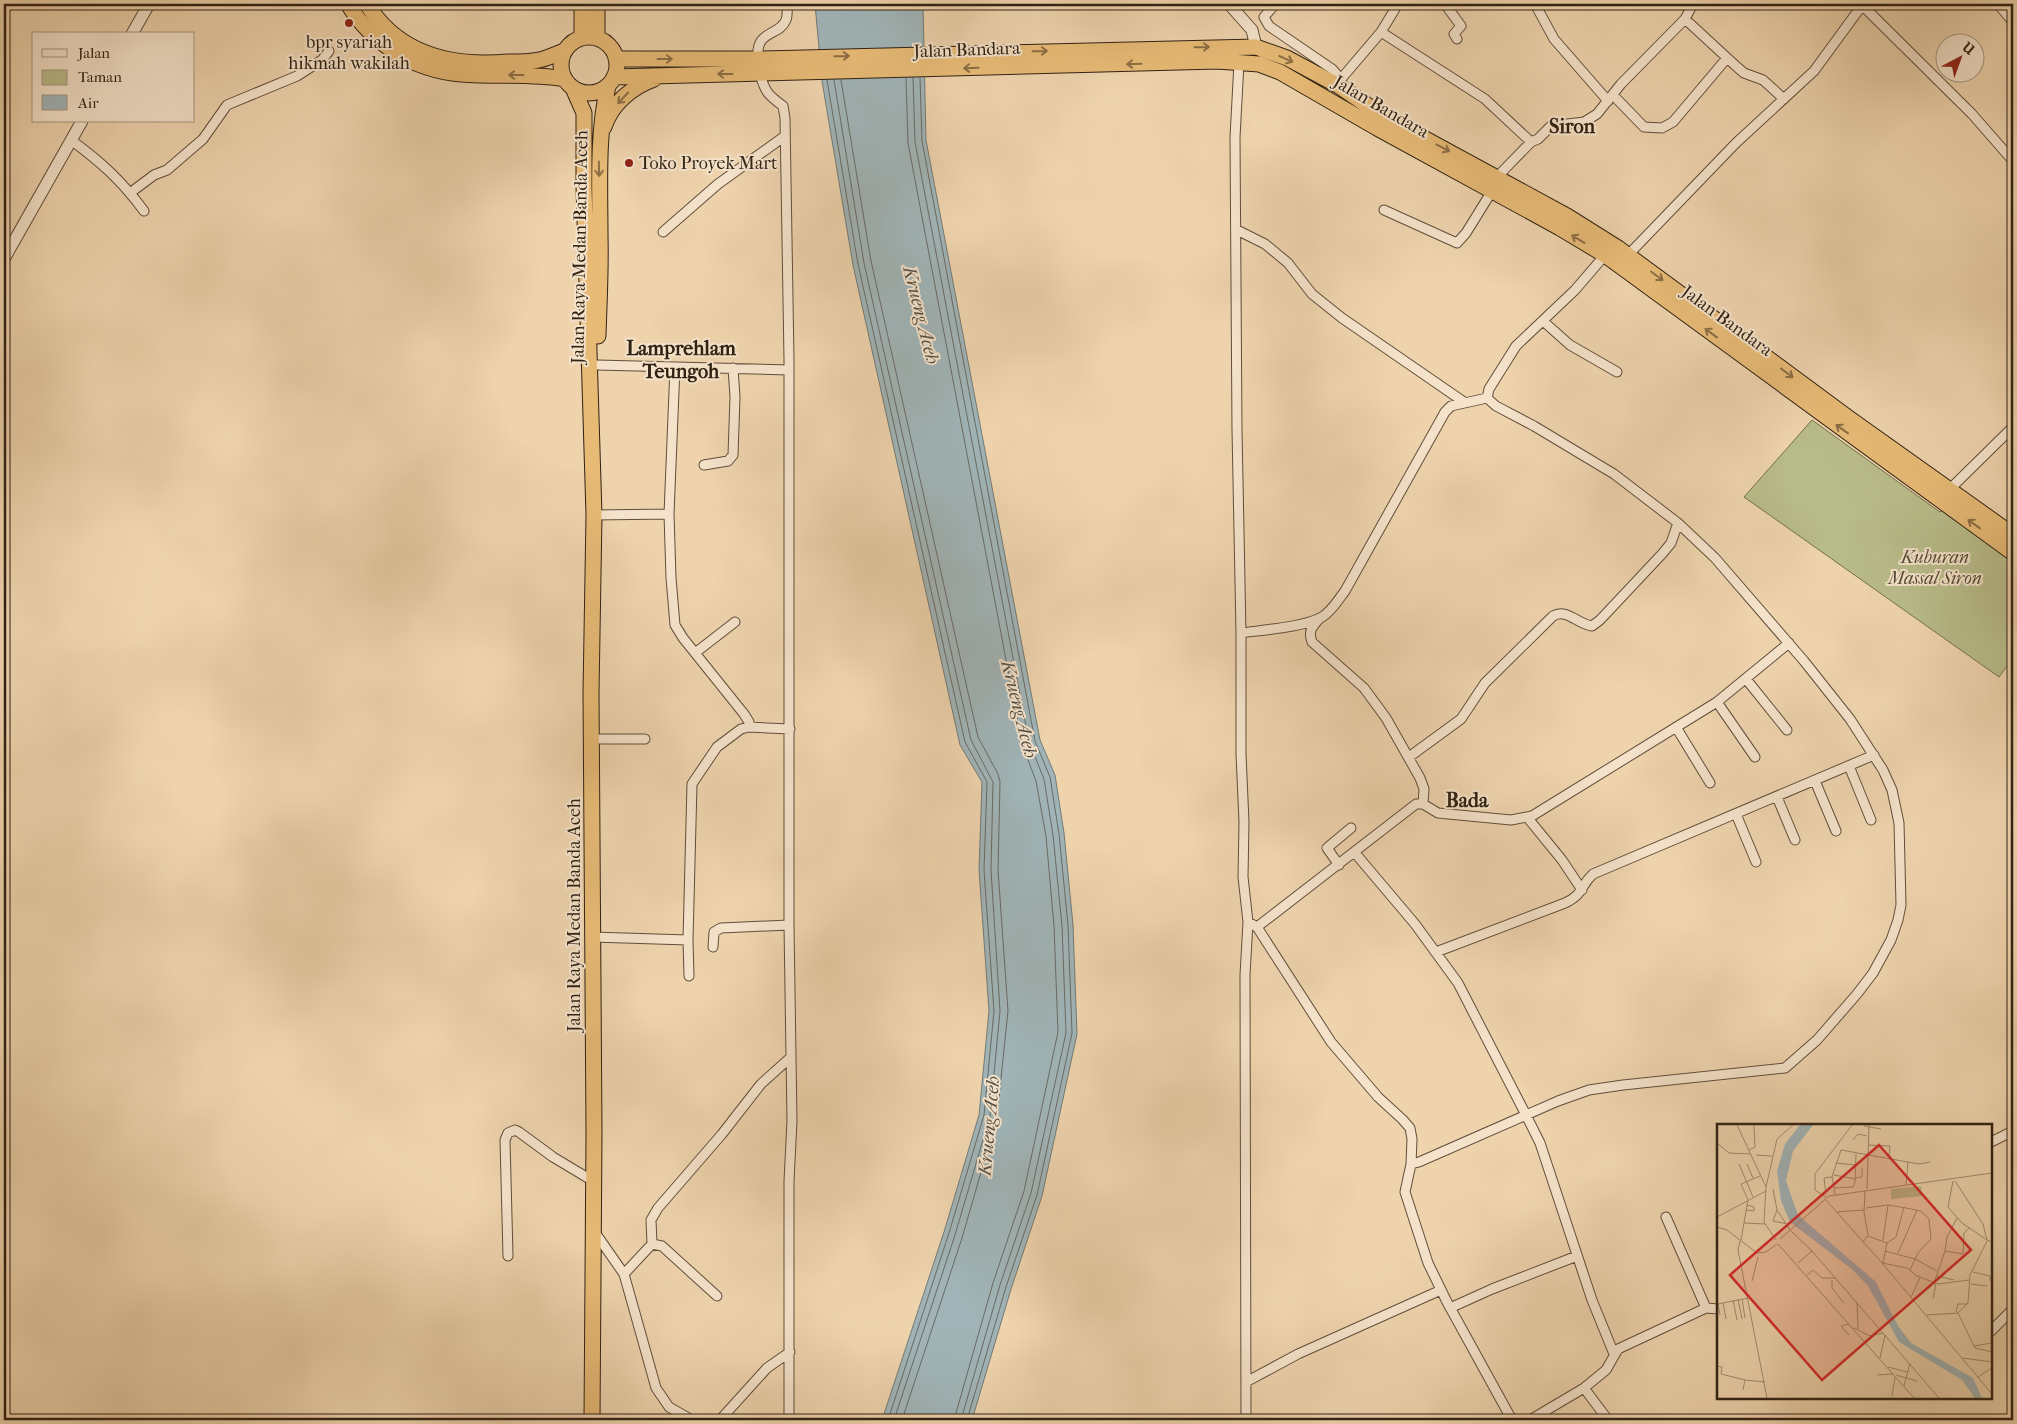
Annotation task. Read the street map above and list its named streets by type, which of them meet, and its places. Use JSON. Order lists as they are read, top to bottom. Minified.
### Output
{"streets":{"highway":["Jalan Bandara","Jalan Raya Medan Banda Aceh"]},"crossings":[["Jalan Bandara","Jalan Raya Medan Banda Aceh"]],"districts":["Siron","Lamprehlam Teungoh","Bada"],"water":["Krueng Aceh"],"parks":["Kuburan Massal Siron"],"places":["bpr syariah hikmah wakilah","Toko Proyek Mart"],"legend":["Jalan","Taman","Air"],"north":"top right"}
